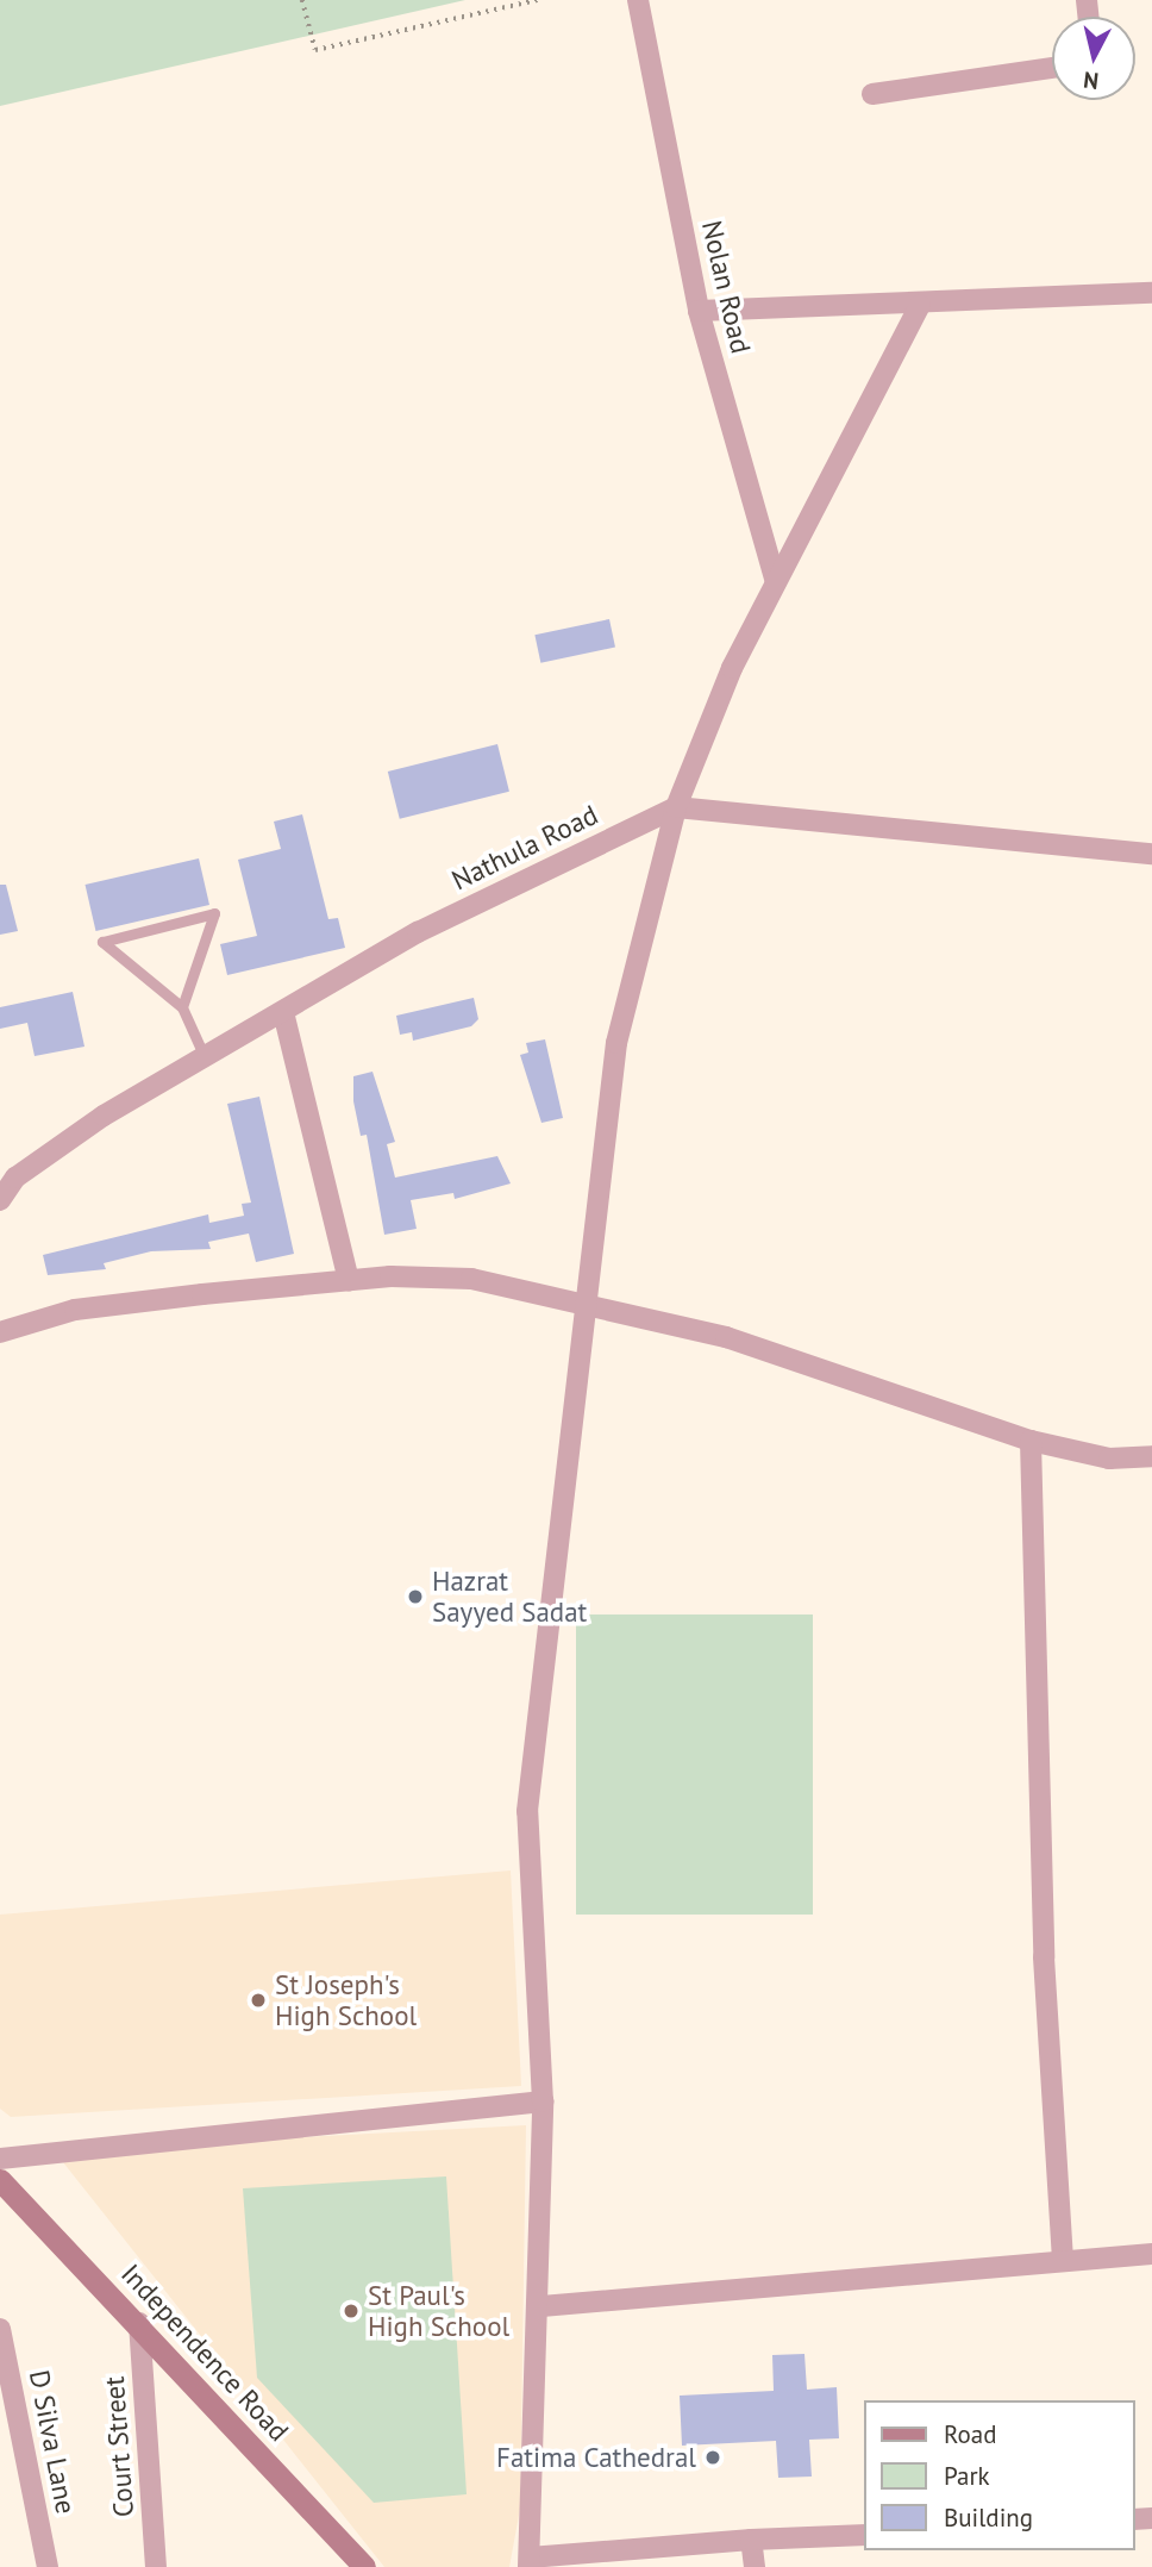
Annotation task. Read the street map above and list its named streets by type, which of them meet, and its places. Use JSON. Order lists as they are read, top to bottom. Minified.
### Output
{"streets":{"main road":["Independence Road"],"street":["Nolan Road","Nathula Road","D Silva Lane","Court Street"]},"crossings":[["Independence Road","Court Street"]],"places":["Hazrat Sayyed Sadat","St Joseph's High School","St Paul's High School","Fatima Cathedral"],"legend":["Road","Park","Building"],"north":"bottom"}
